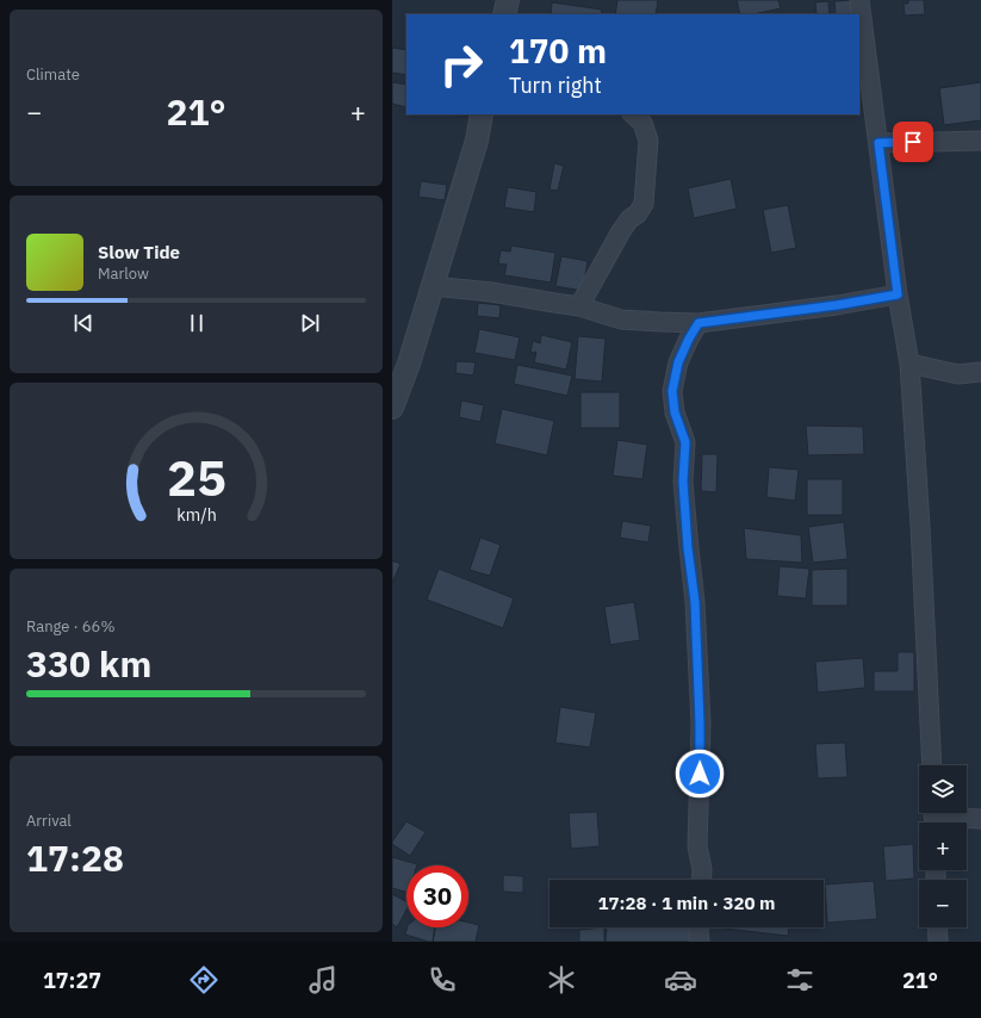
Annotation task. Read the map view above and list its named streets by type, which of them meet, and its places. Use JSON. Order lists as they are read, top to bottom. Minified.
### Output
{"page":{"tile":["Climate",["Range · 66%","330 km"],["Arrival","17:28"]],"turn":["170 m","Turn right"],"heat":["−","21°","+"],"song":["Slow Tide","Marlow"],"map_buttons":["+","−"],"limit":"30","trip":"17:28 · 1 min · 320 m","tabs":["17:27","21°"],"gauge":["25","km/h"]}}
